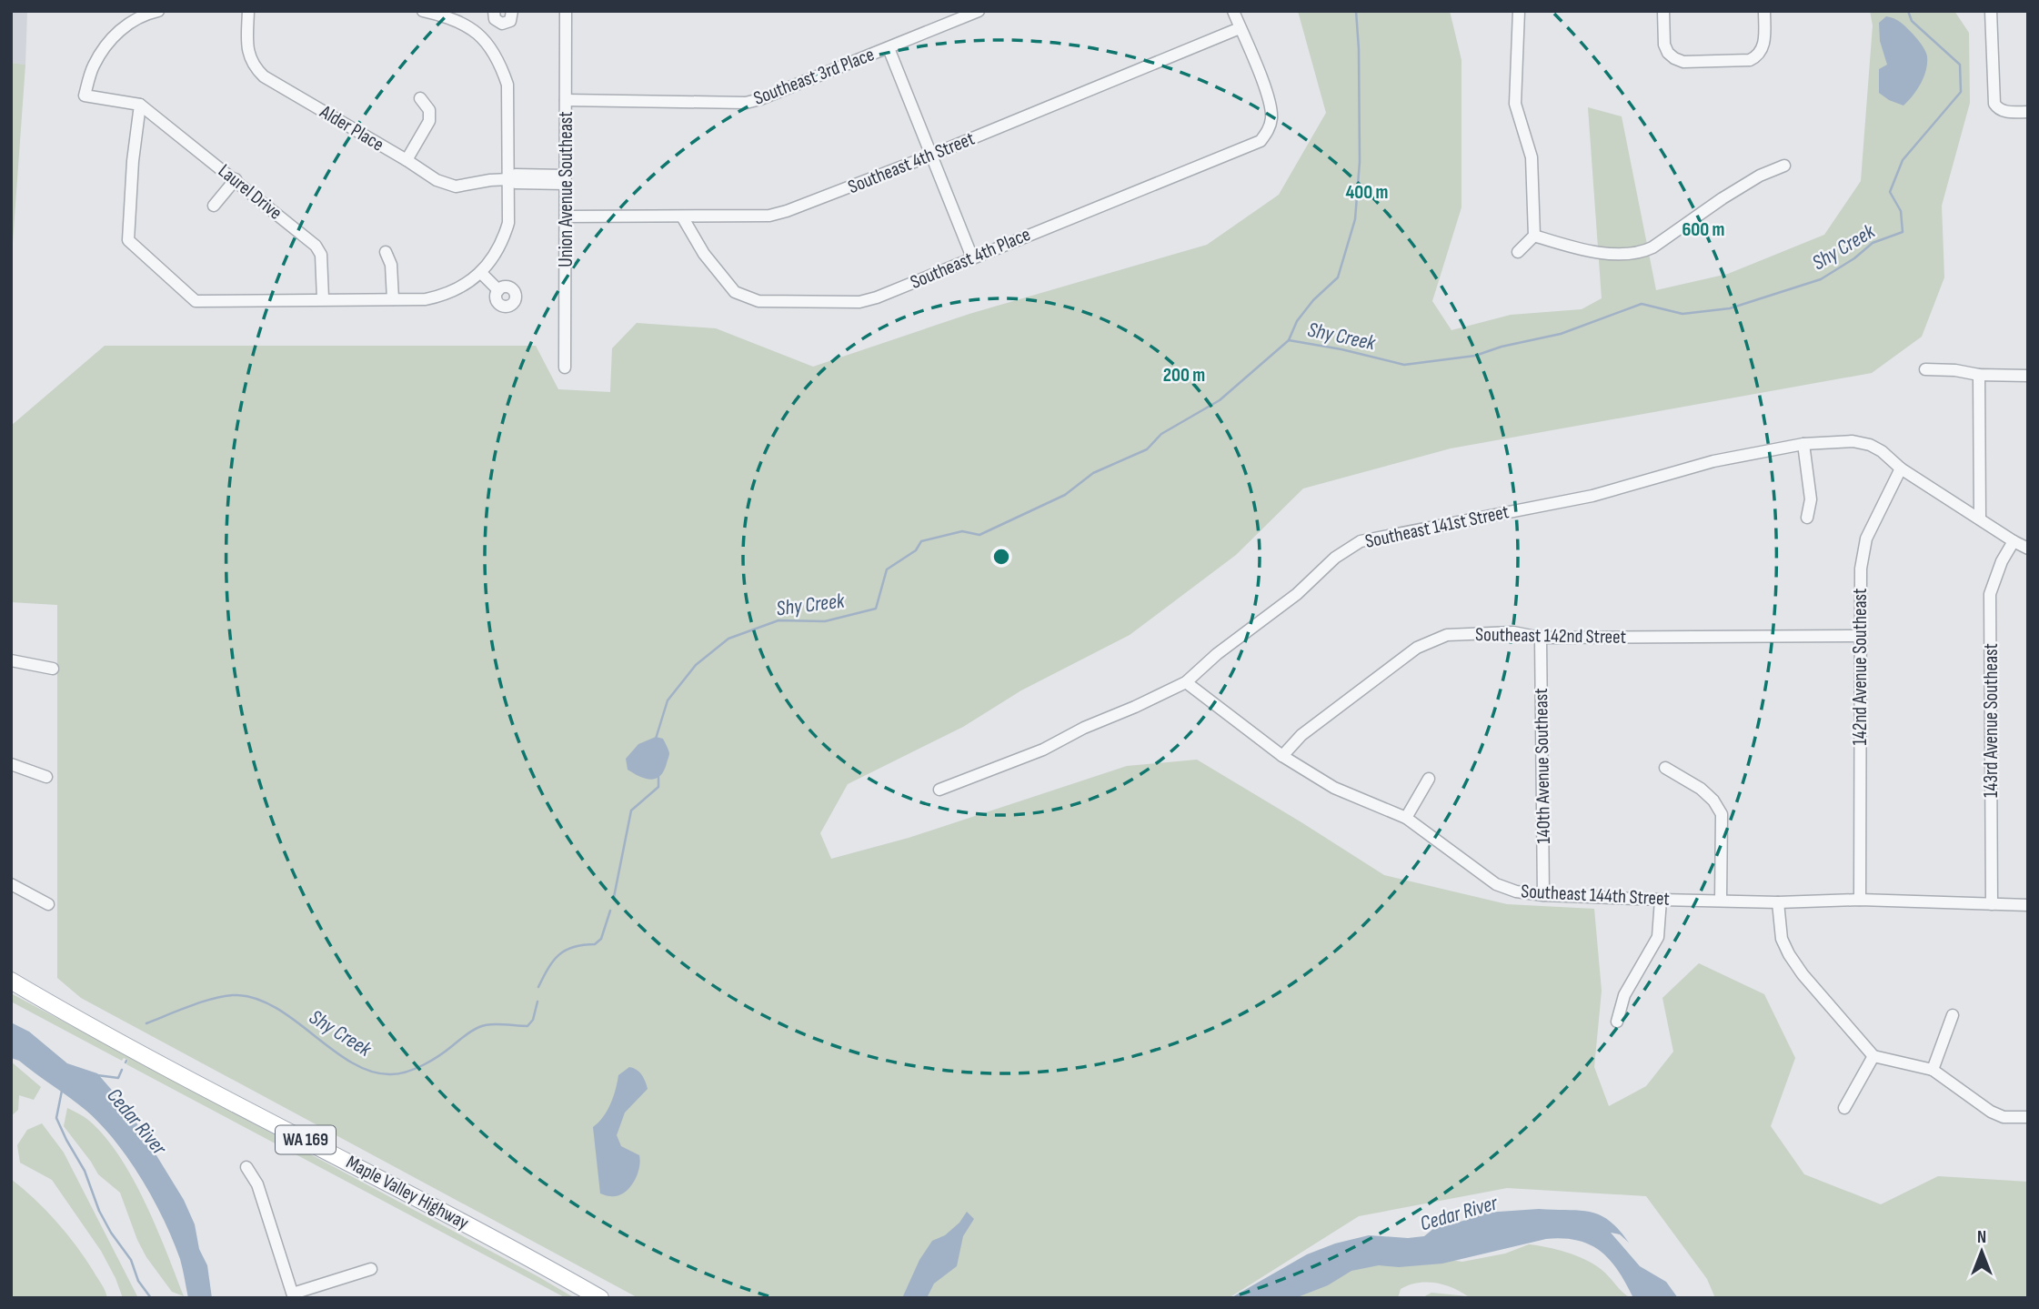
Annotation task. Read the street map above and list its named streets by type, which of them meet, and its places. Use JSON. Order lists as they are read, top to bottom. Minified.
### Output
{"streets":{"main road":["WA 169","Maple Valley Highway"],"street":["Southeast 3rd Place","Alder Place","Southeast 4th Street","Union Avenue Southeast","Laurel Drive","Southeast 4th Place","Southeast 141st Street","Southeast 142nd Street","142nd Avenue Southeast","143rd Avenue Southeast","140th Avenue Southeast","Southeast 144th Street"]},"crossings":[["Southeast 3rd Place","Union Avenue Southeast"],["Alder Place","Union Avenue Southeast"],["Southeast 4th Street","Union Avenue Southeast"],["Southeast 4th Street","Southeast 4th Place"],["Southeast 141st Street","142nd Avenue Southeast"],["Southeast 141st Street","Southeast 144th Street"],["Southeast 142nd Street","142nd Avenue Southeast"],["Southeast 142nd Street","140th Avenue Southeast"],["Southeast 142nd Street","Southeast 144th Street"],["142nd Avenue Southeast","Southeast 144th Street"],["143rd Avenue Southeast","Southeast 144th Street"],["140th Avenue Southeast","Southeast 144th Street"]],"water":["Shy Creek","Cedar River"],"north":"top","rings":["400 m","600 m","200 m"]}
